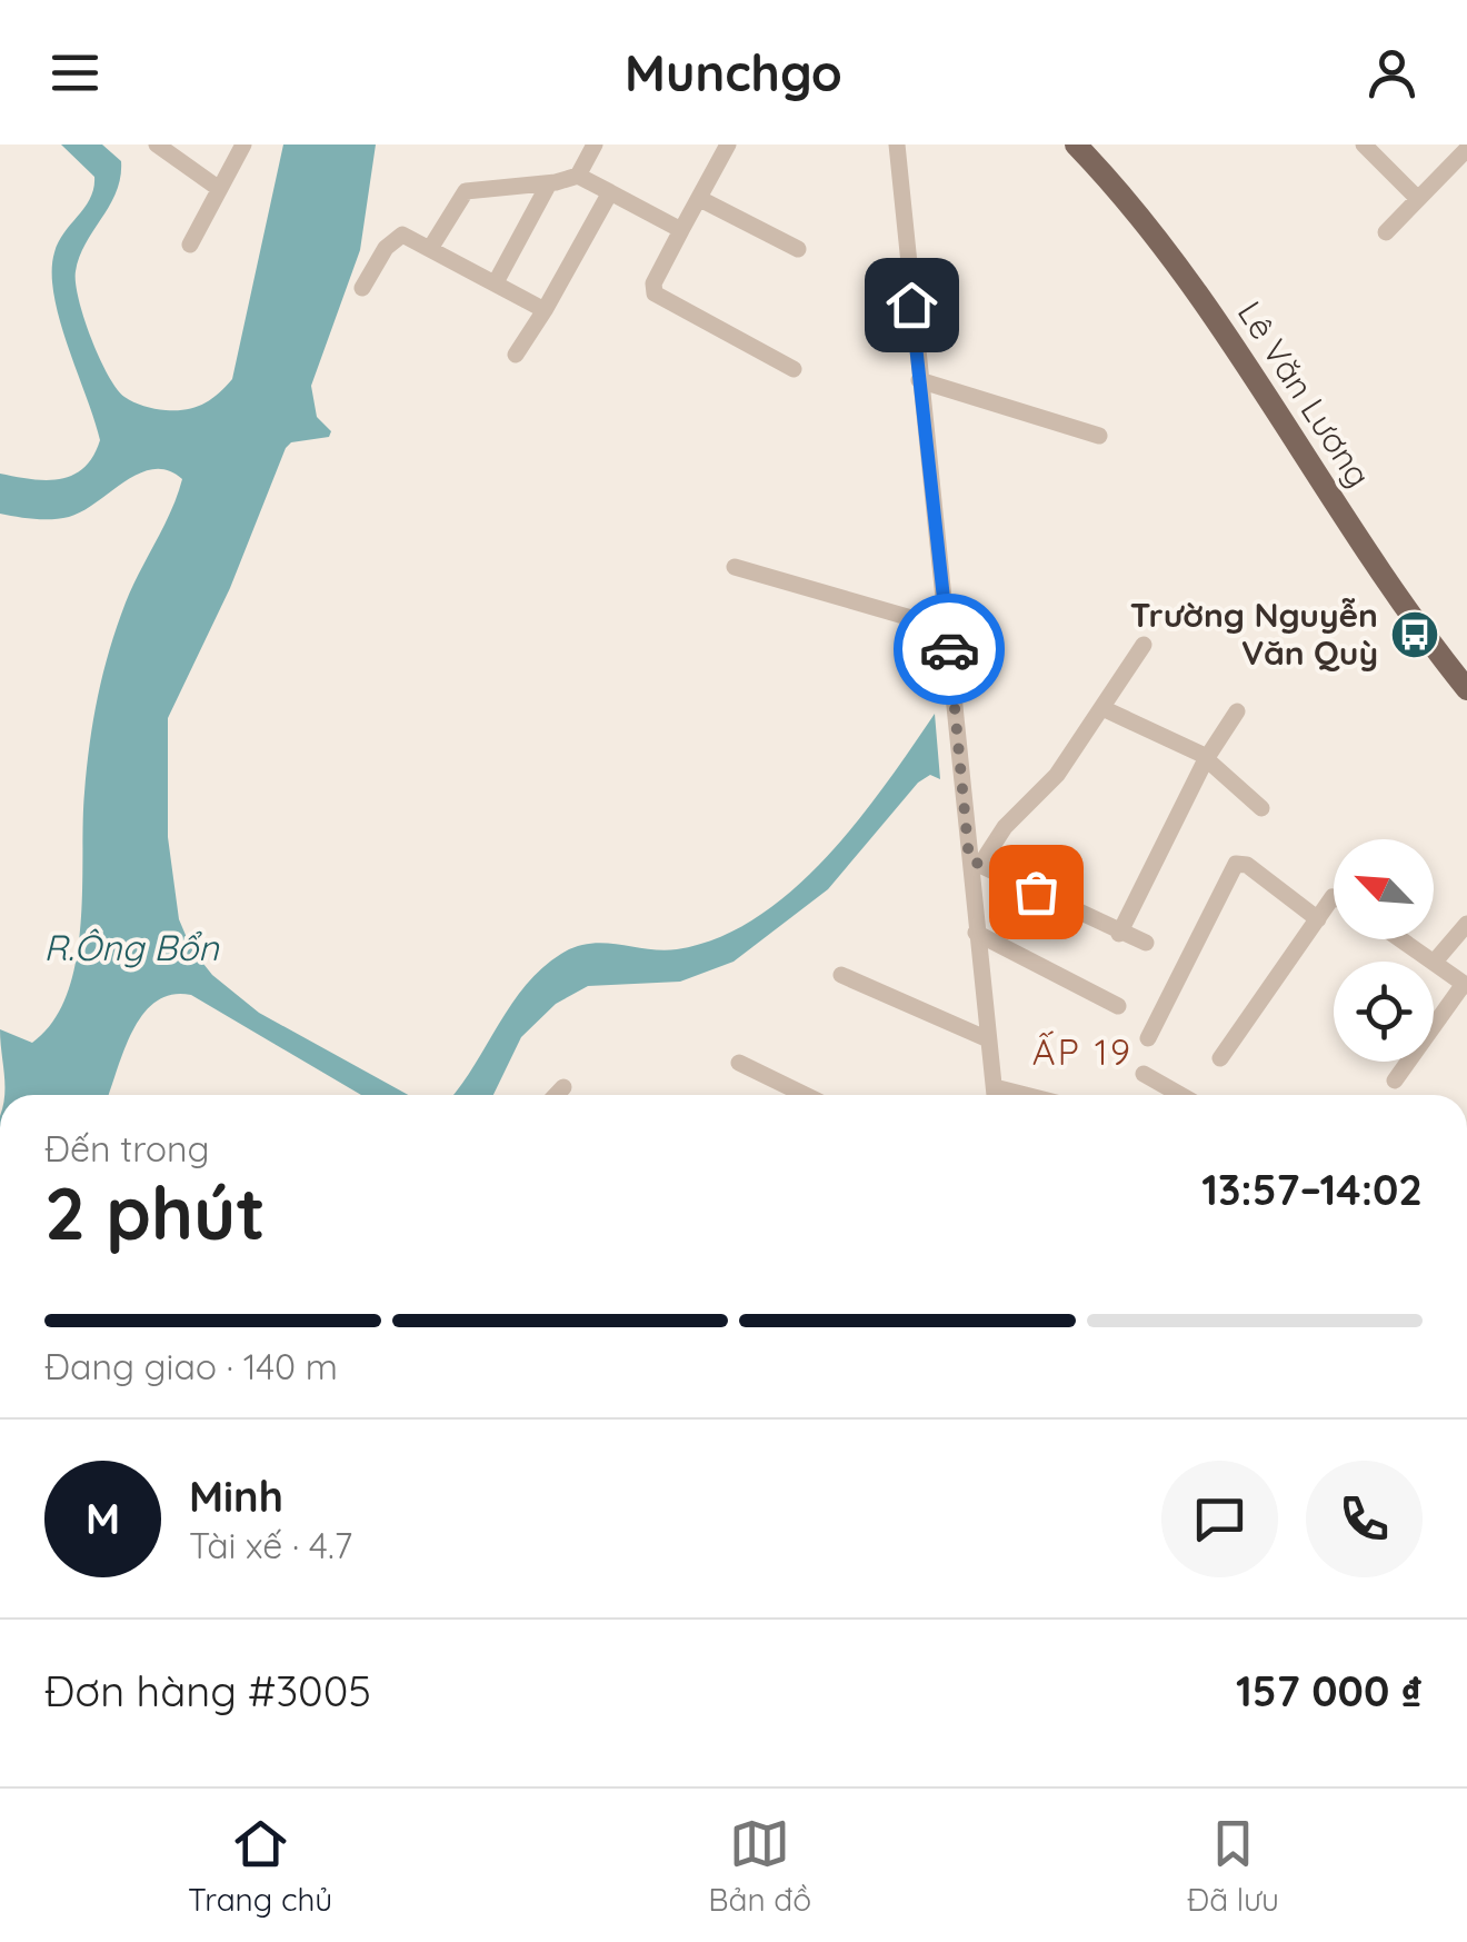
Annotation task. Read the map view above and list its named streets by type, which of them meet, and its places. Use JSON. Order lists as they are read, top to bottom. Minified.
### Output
{"streets":{"main road":["Lê Văn Lương"]},"districts":["ẤP 19"],"water":["R.Ông Bổn"],"places":{"bus stop":["Trường Nguyễn Văn Quỳ"]},"north":"top left","page":{"header":"Munchgo","heading":["2 phút","Đến trong","13:57–14:02"],"panel":["Minh","Tài xế · 4.7","Đơn hàng #3005","157 000 ₫"],"bar":"Đang giao · 140 m","round":"M","tabs":["Trang chủ","Bản đồ","Đã lưu"]}}
